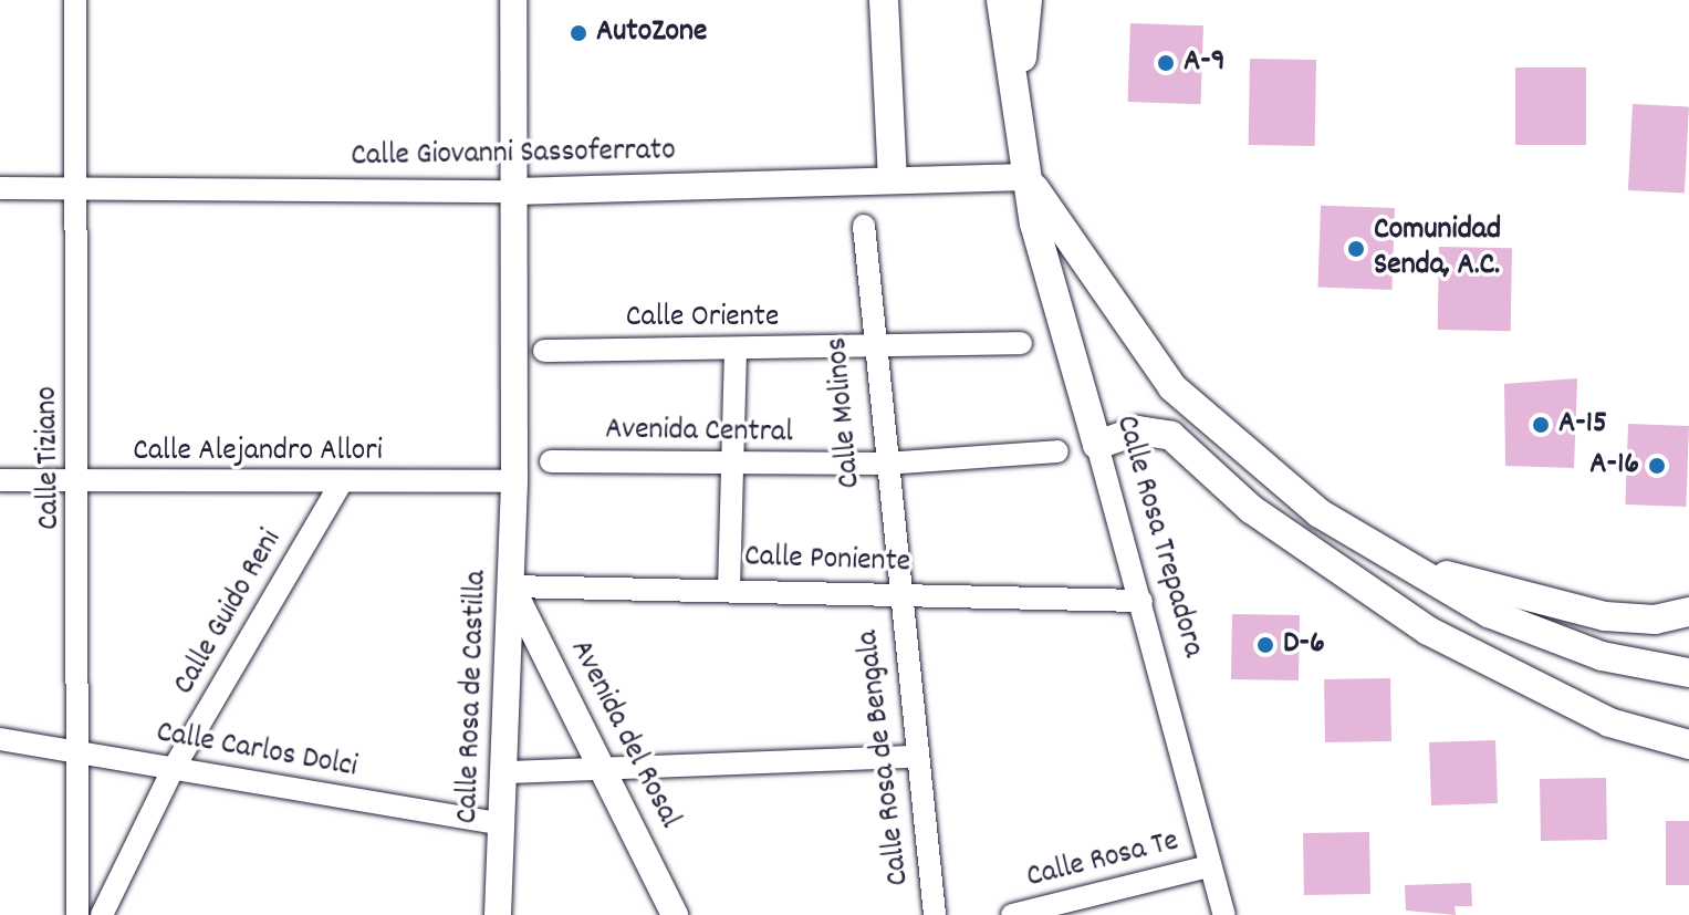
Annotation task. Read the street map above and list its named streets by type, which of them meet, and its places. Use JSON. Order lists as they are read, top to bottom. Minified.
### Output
{"streets":{"main road":["Calle Rosa Trepadora"],"street":["Calle Giovanni Sassoferrato","Calle Oriente","Calle Molinos","Avenida Central","Calle Alejandro Allori","Calle Tiziano","Calle Poniente","Calle Guido Reni","Calle Rosa de Castilla","Avenida del Rosal","Calle Carlos Dolci","Calle Rosa de Bengala","Calle Rosa Te"]},"crossings":[["Calle Giovanni Sassoferrato","Calle Tiziano"],["Calle Giovanni Sassoferrato","Calle Rosa Trepadora"],["Calle Giovanni Sassoferrato","Calle Rosa de Castilla"],["Calle Oriente","Calle Molinos"],["Calle Molinos","Avenida Central"],["Calle Molinos","Calle Poniente"],["Calle Molinos","Calle Rosa de Bengala"],["Calle Alejandro Allori","Calle Tiziano"],["Calle Alejandro Allori","Calle Guido Reni"],["Calle Alejandro Allori","Calle Rosa de Castilla"],["Calle Tiziano","Calle Carlos Dolci"],["Calle Rosa Trepadora","Calle Poniente"],["Calle Rosa Trepadora","Calle Rosa Te"],["Calle Poniente","Calle Rosa de Castilla"],["Calle Poniente","Avenida del Rosal"],["Calle Poniente","Calle Rosa de Bengala"],["Calle Guido Reni","Calle Carlos Dolci"],["Calle Rosa de Castilla","Avenida del Rosal"],["Calle Rosa de Castilla","Calle Carlos Dolci"]],"places":["AutoZone","A-9","Comunidad Senda, A.C.","A-15","A-16","D-6"]}
